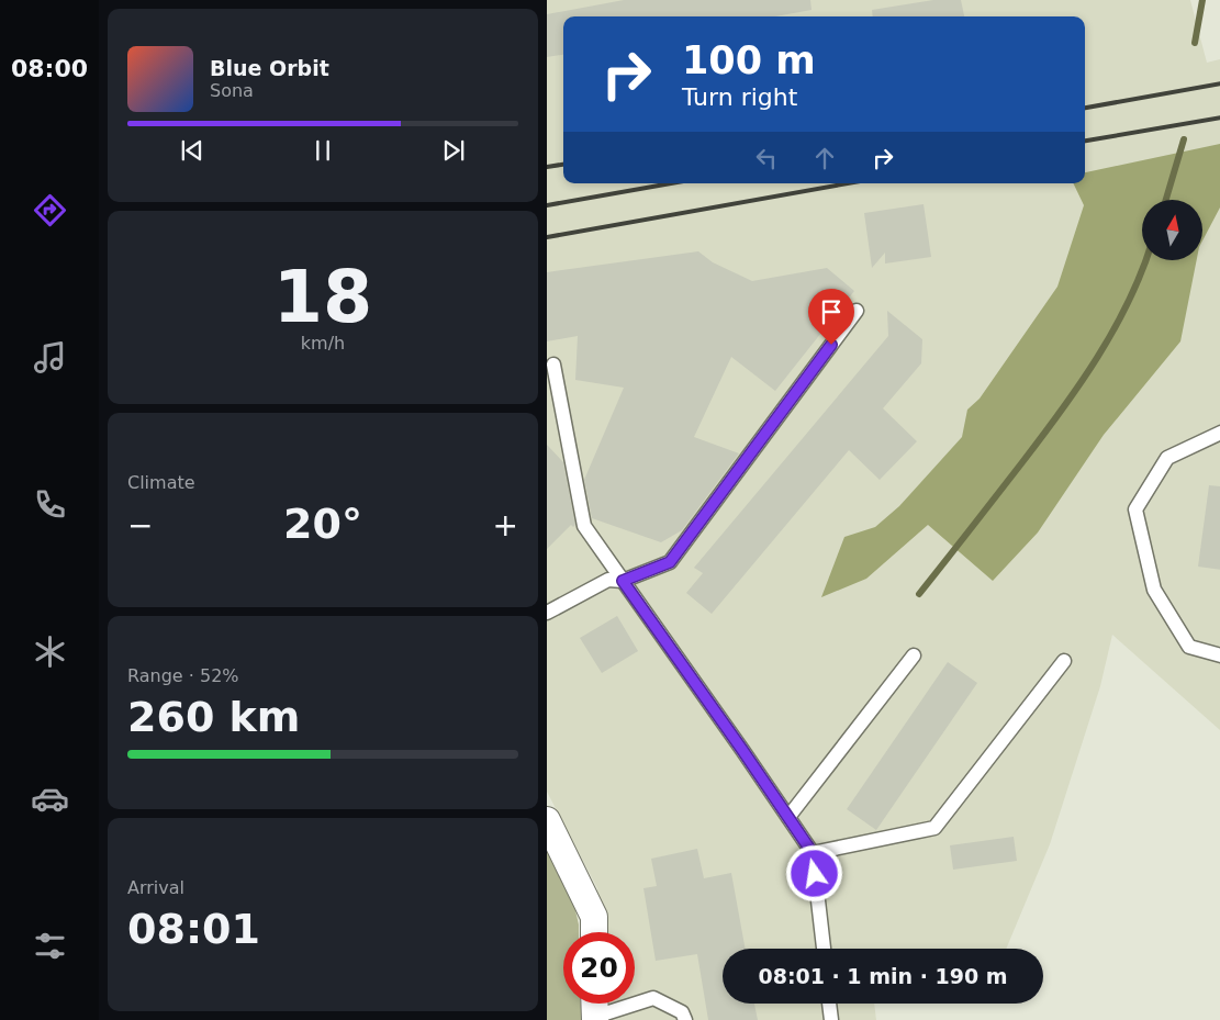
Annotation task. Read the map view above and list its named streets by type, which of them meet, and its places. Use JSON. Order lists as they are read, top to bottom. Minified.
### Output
{"north":"top","page":{"tabs":"08:00","turn":["100 m","Turn right"],"song":["Blue Orbit","Sona"],"tile":[["18","km/h"],"Climate",["Range · 52%","260 km"],["Arrival","08:01"]],"heat":["−","20°","+"],"limit":"20","trip":"08:01 · 1 min · 190 m"}}
